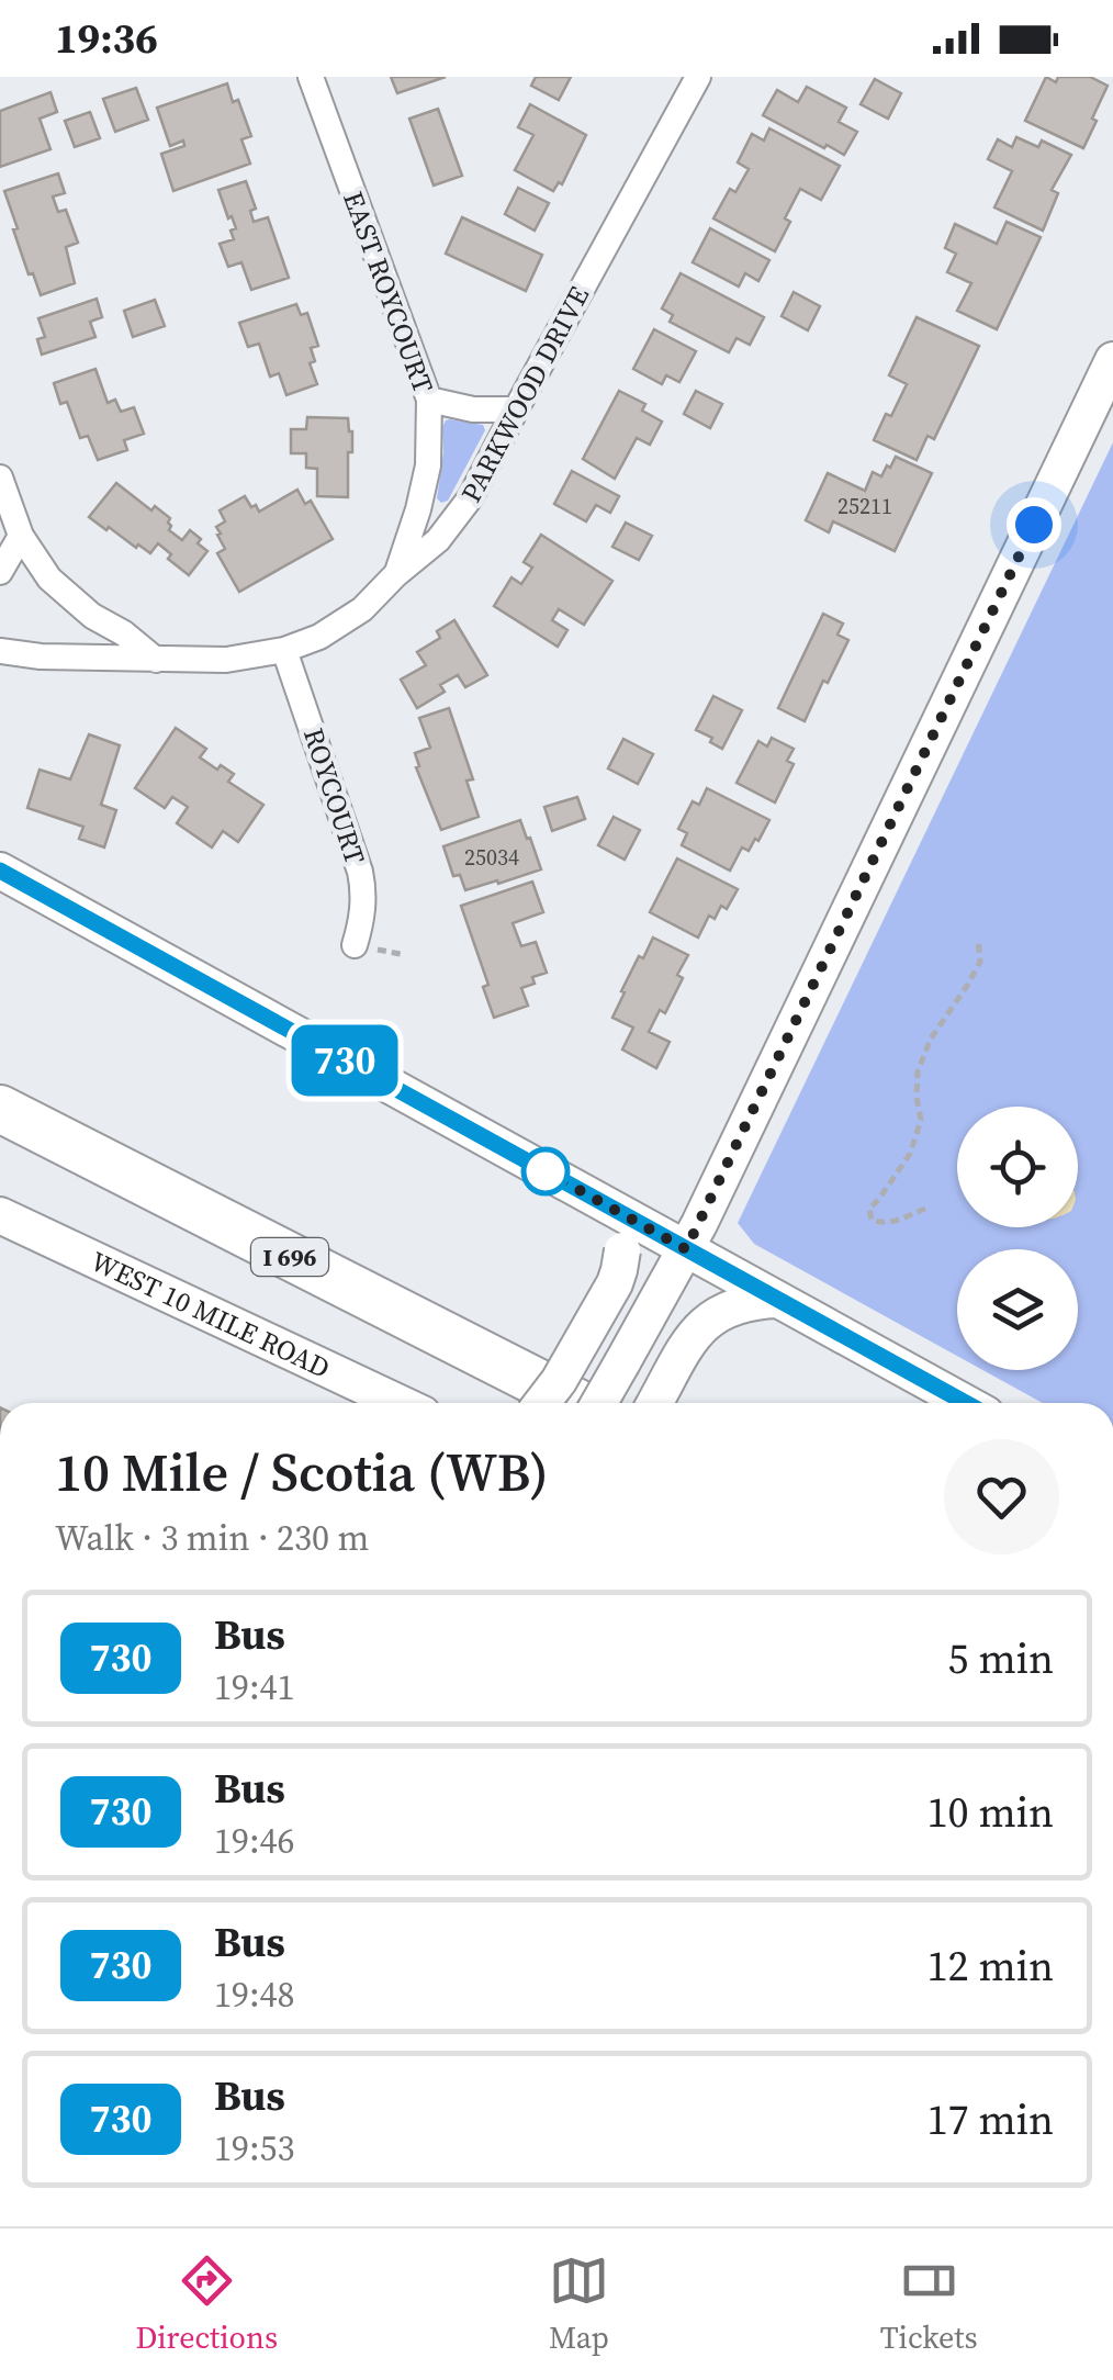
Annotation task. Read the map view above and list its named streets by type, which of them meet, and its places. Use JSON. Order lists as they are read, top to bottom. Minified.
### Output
{"streets":{"highway":["I 696"],"main road":["WEST 10 MILE ROAD"],"street":["EAST ROYCOURT","PARKWOOD DRIVE","ROYCOURT"]},"crossings":[["EAST ROYCOURT","PARKWOOD DRIVE"],["PARKWOOD DRIVE","ROYCOURT"]],"lines":["bus line 730"],"house_numbers":["25211","25034"],"page":{"status":"19:36","on_map":"730","heading":["10 Mile / Scotia (WB)","Walk · 3 min · 230 m"],"list":[{"mark":"730","name":"Bus","note":"19:41","value":"5 min"},{"mark":"730","name":"Bus","note":"19:46","value":"10 min"},{"mark":"730","name":"Bus","note":"19:48","value":"12 min"},{"mark":"730","name":"Bus","note":"19:53","value":"17 min"}],"tabs":["Directions","Map","Tickets"]}}
